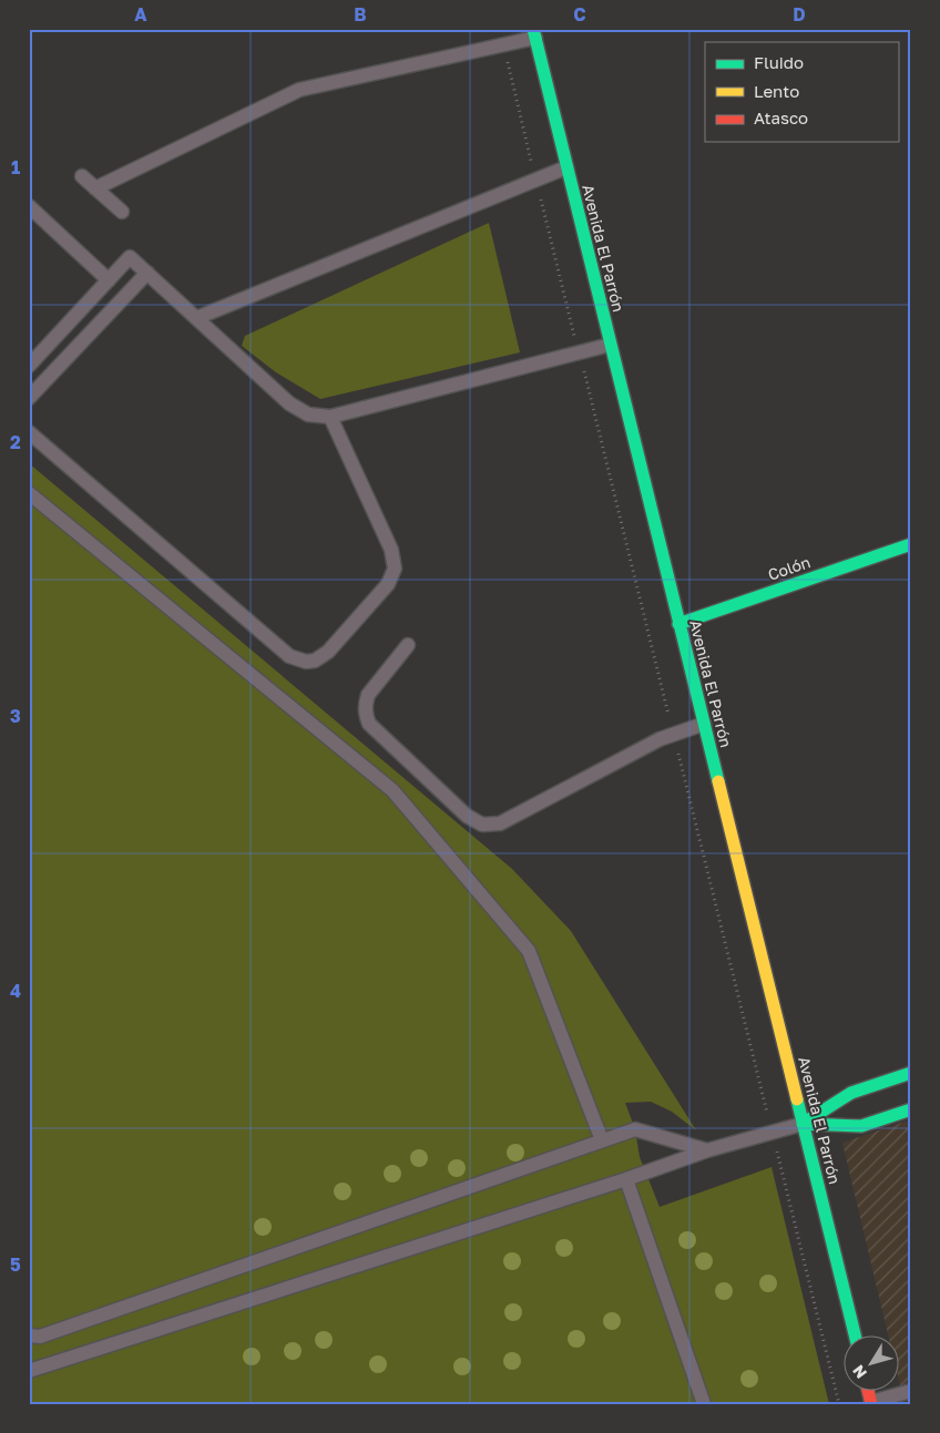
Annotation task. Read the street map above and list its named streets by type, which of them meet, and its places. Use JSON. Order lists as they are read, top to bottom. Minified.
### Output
{"streets":{"main road":["Avenida El Parrón","Colón"]},"crossings":[["Avenida El Parrón","Colón"]],"legend":["Fluido","Lento","Atasco"],"north":"bottom left","grid":{"columns":["A","B","C","D"],"rows":["1","2","3","4","5"]}}
